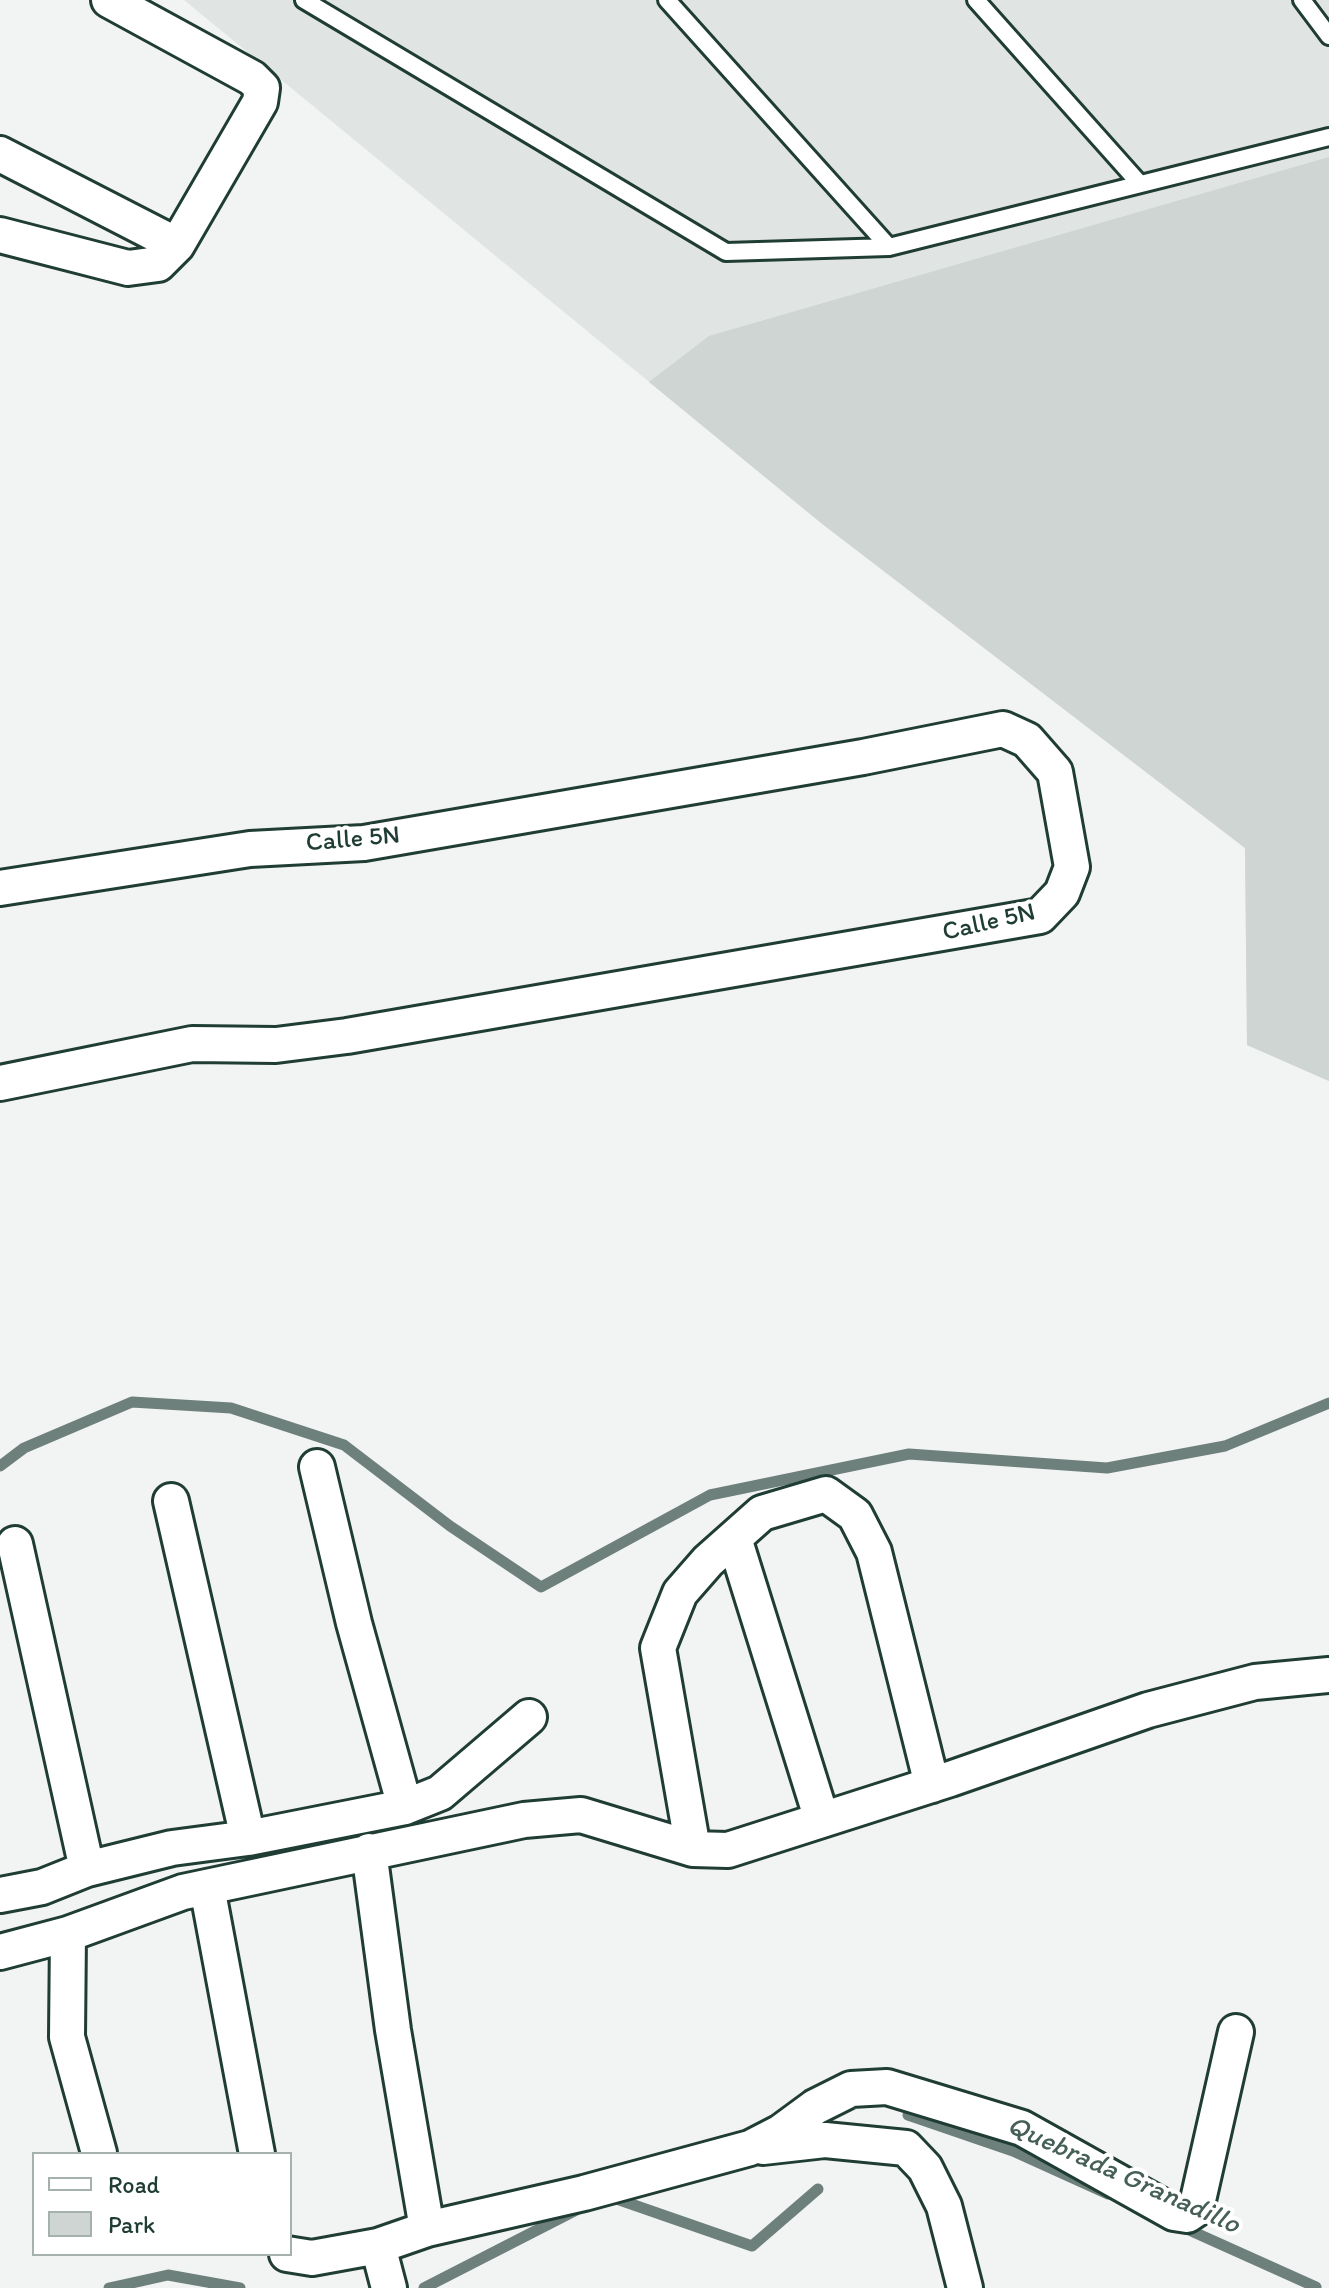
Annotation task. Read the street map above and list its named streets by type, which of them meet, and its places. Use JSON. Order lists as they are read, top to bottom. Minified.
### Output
{"streets":{"street":["Calle 5N"]},"water":["Quebrada Granadillo"],"legend":["Road","Park"]}
